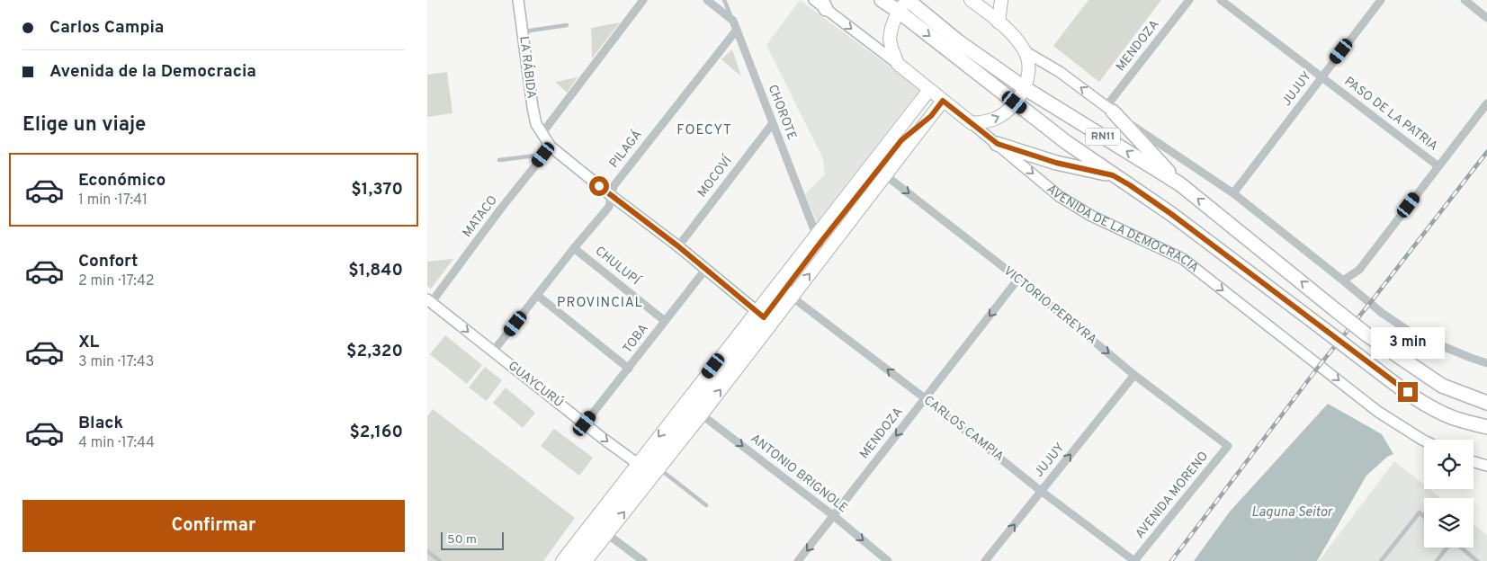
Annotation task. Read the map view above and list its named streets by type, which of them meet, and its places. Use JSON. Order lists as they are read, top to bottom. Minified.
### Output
{"streets":{"highway":["RN11"],"main road":["AVENIDA DE LA DEMOCRACIA"],"street":["MENDOZA","LA RÁBIDA","JUJUY","CHOROTE","PASO DE LA PATRIA","PILAGÁ","MOCOVÍ","MATACO","CHULUPÍ","VICTORIO PEREYRA","TOBA","GUAYCURÚ","CARLOS CAMPIA","ANTONIO BRIGNOLE","AVENIDA MORENO"]},"crossings":[["MENDOZA","VICTORIO PEREYRA"],["MENDOZA","CARLOS CAMPIA"],["MENDOZA","ANTONIO BRIGNOLE"],["JUJUY","PASO DE LA PATRIA"],["JUJUY","VICTORIO PEREYRA"],["JUJUY","CARLOS CAMPIA"],["CHOROTE","PILAGÁ"],["CHOROTE","MOCOVÍ"],["PILAGÁ","CHULUPÍ"],["PILAGÁ","GUAYCURÚ"],["MATACO","GUAYCURÚ"],["CHULUPÍ","TOBA"],["VICTORIO PEREYRA","AVENIDA MORENO"],["TOBA","GUAYCURÚ"],["CARLOS CAMPIA","AVENIDA MORENO"]],"one_way":["MENDOZA","JUJUY","VICTORIO PEREYRA","GUAYCURÚ","CARLOS CAMPIA","ANTONIO BRIGNOLE"],"districts":["FOECYT","PROVINCIAL"],"water":["Laguna Seitor"],"scale_bar":"50 m","page":{"banner":["Carlos Campia","Avenida de la Democracia"],"heading":"Elige un viaje","list":[{"name":"Económico","note":"1 min · 17:41","value":"$1,370"},{"name":"Confort","note":"2 min · 17:42","value":"$1,840"},{"name":"XL","note":"3 min · 17:43","value":"$2,320"},{"name":"Black","note":"4 min · 17:44","value":"$2,160"}],"bubble":"3 min","buttons":"Confirmar","scale":"50 m"}}
